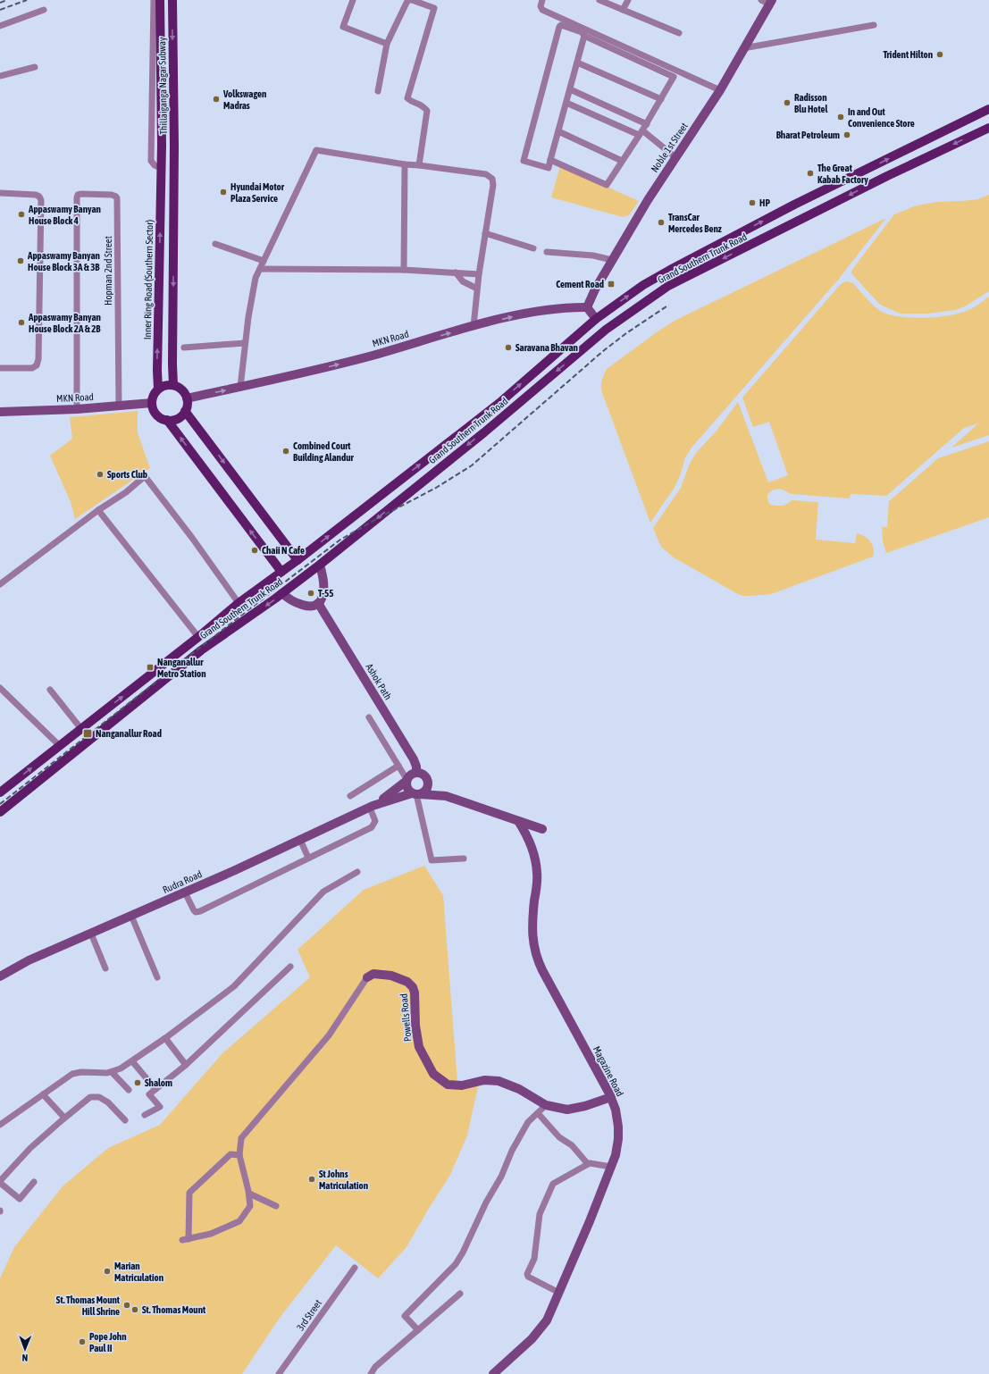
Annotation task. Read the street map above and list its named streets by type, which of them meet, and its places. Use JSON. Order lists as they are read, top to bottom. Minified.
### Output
{"streets":{"main road":["Thillaiganga Nagar Subway","Grand Southern Trunk Road","Inner Ring Road (Southern Sector)"],"street":["Noble 1st Street","Hopman 2nd Street","MKN Road","Ashok Path","Rudra Road","Powells Road","Magazine Road","3rd Street"]},"crossings":[["Thillaiganga Nagar Subway","Inner Ring Road (Southern Sector)"],["Noble 1st Street","MKN Road"],["Hopman 2nd Street","MKN Road"],["Inner Ring Road (Southern Sector)","MKN Road"],["Ashok Path","Rudra Road"],["Powells Road","Magazine Road"]],"places":{"other":["Trident Hilton","Volkswagen Madras","Radisson Blu Hotel","In and Out Convenience Store","Bharat Petroleum","The Great Kabab Factory","Hyundai Motor Plaza Service","HP","Appaswamy Banyan House Block 4","TransCar Mercedes Benz","Appaswamy Banyan House Block 3A & 3B","Appaswamy Banyan House Block 2A & 2B","Saravana Bhavan","Combined Court Building Alandur","Sports Club","Chaii N Cafe","T-55","Shalom","St Johns Matriculation","Marian Matriculation","St. Thomas Mount Hill Shrine","St. Thomas Mount","Pope John Paul II"],"transit":["Cement Road","Nanganallur Metro Station","Nanganallur Road"]},"north":"bottom"}
